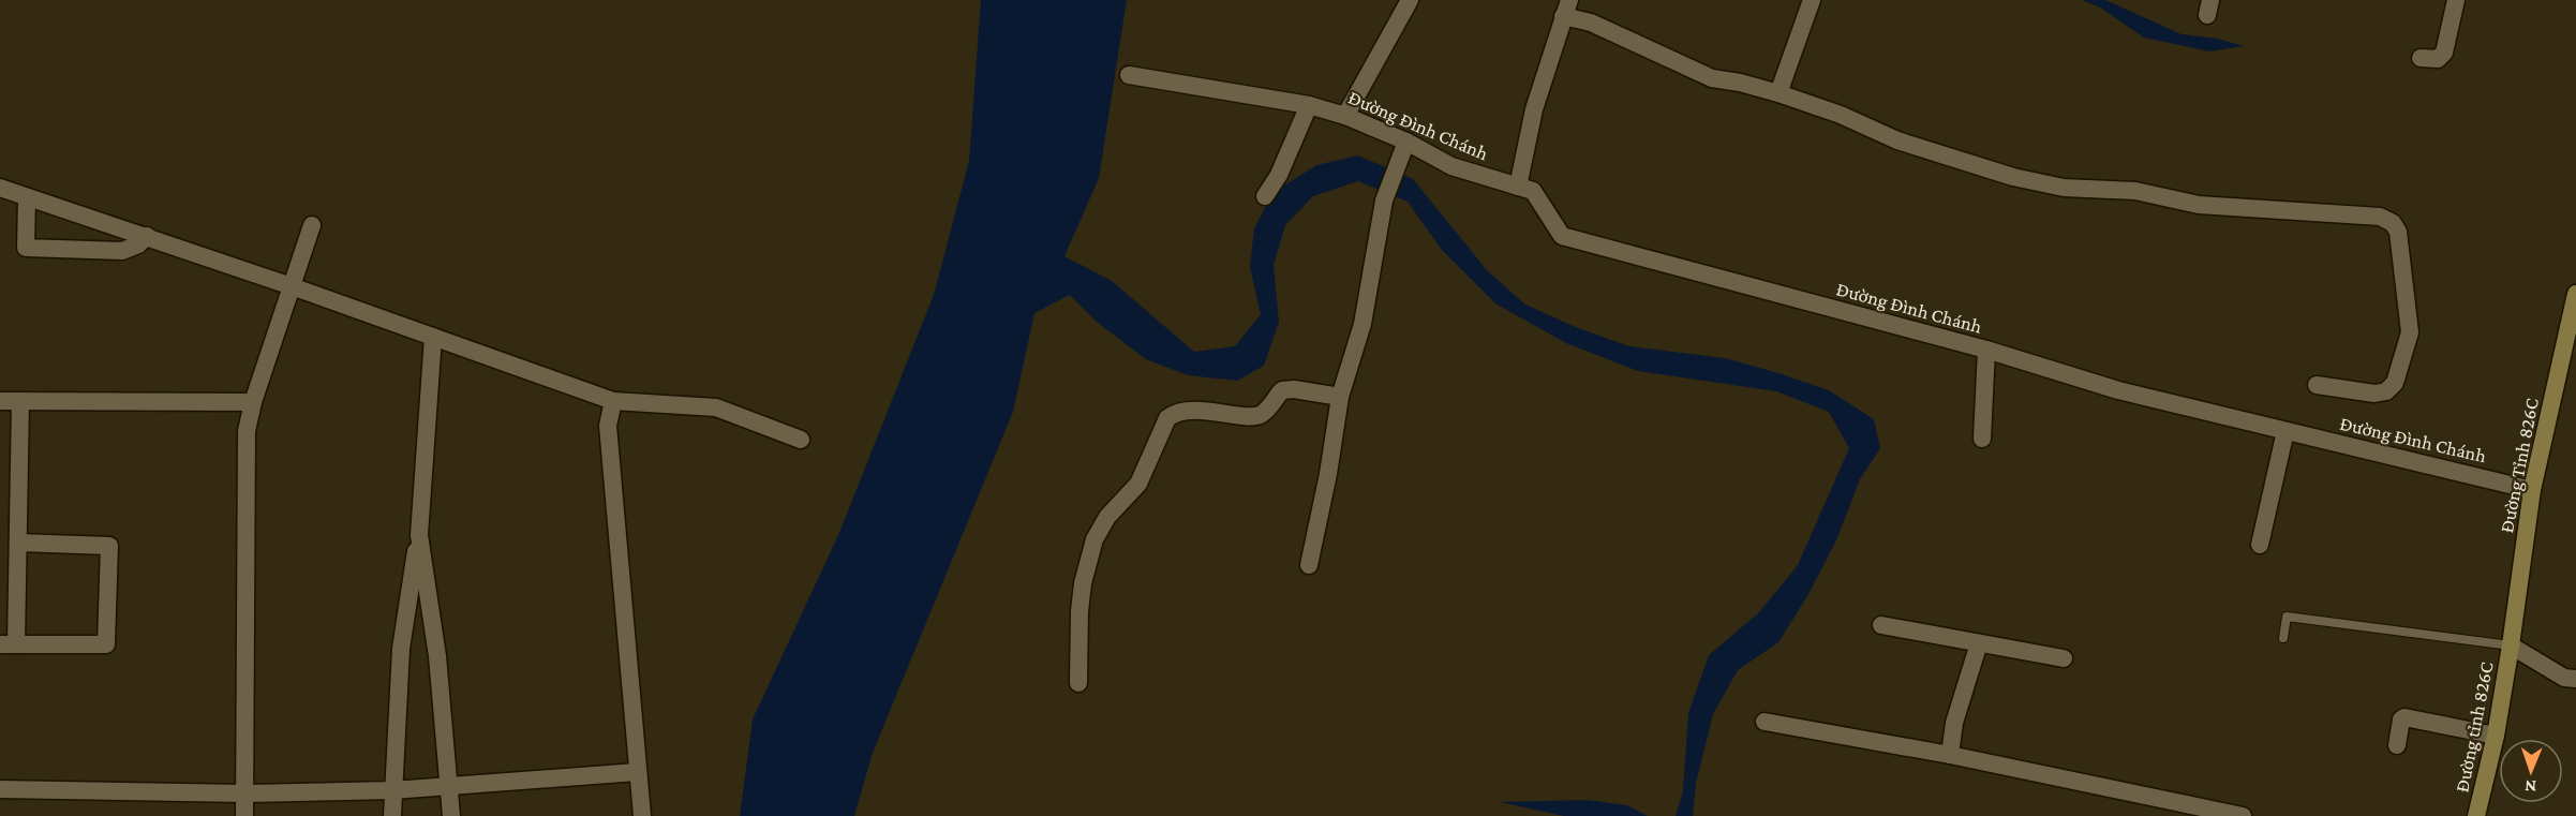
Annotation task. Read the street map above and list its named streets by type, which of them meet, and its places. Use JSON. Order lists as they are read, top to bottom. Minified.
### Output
{"streets":{"main road":["Đường Tỉnh 826C","Đường tỉnh 826C"],"street":["Đường Đình Chánh"]},"crossings":[["Đường Đình Chánh","Đường Tỉnh 826C"],["Đường Tỉnh 826C","Đường tỉnh 826C"]],"north":"bottom"}
